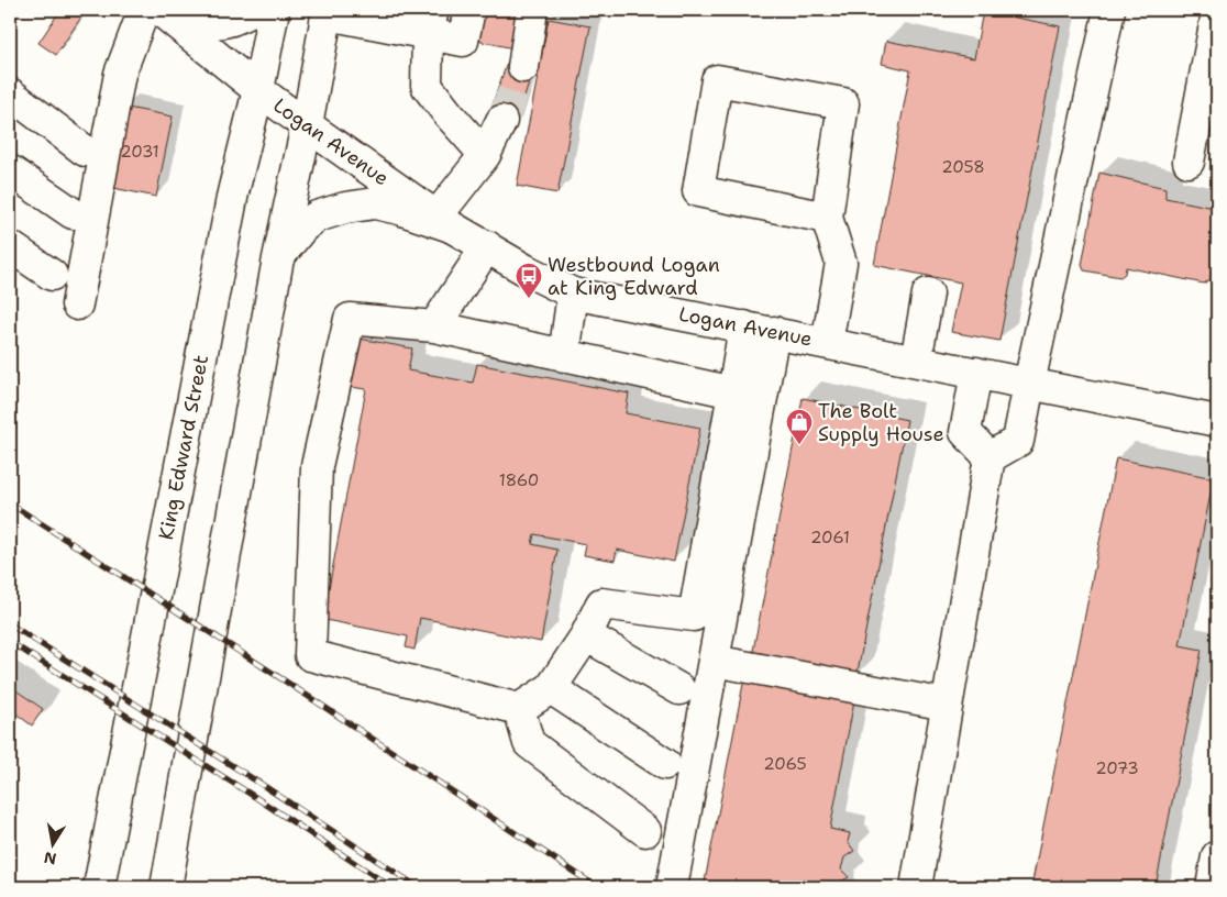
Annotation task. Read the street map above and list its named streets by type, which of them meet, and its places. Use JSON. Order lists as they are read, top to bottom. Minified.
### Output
{"streets":{"main road":["Logan Avenue","King Edward Street"]},"crossings":[["Logan Avenue","King Edward Street"]],"places":{"bus stop":["Westbound Logan at King Edward"],"shop":["The Bolt Supply House"]},"house_numbers":["2031","2058","1860","2061","2065","2073"],"north":"bottom"}
